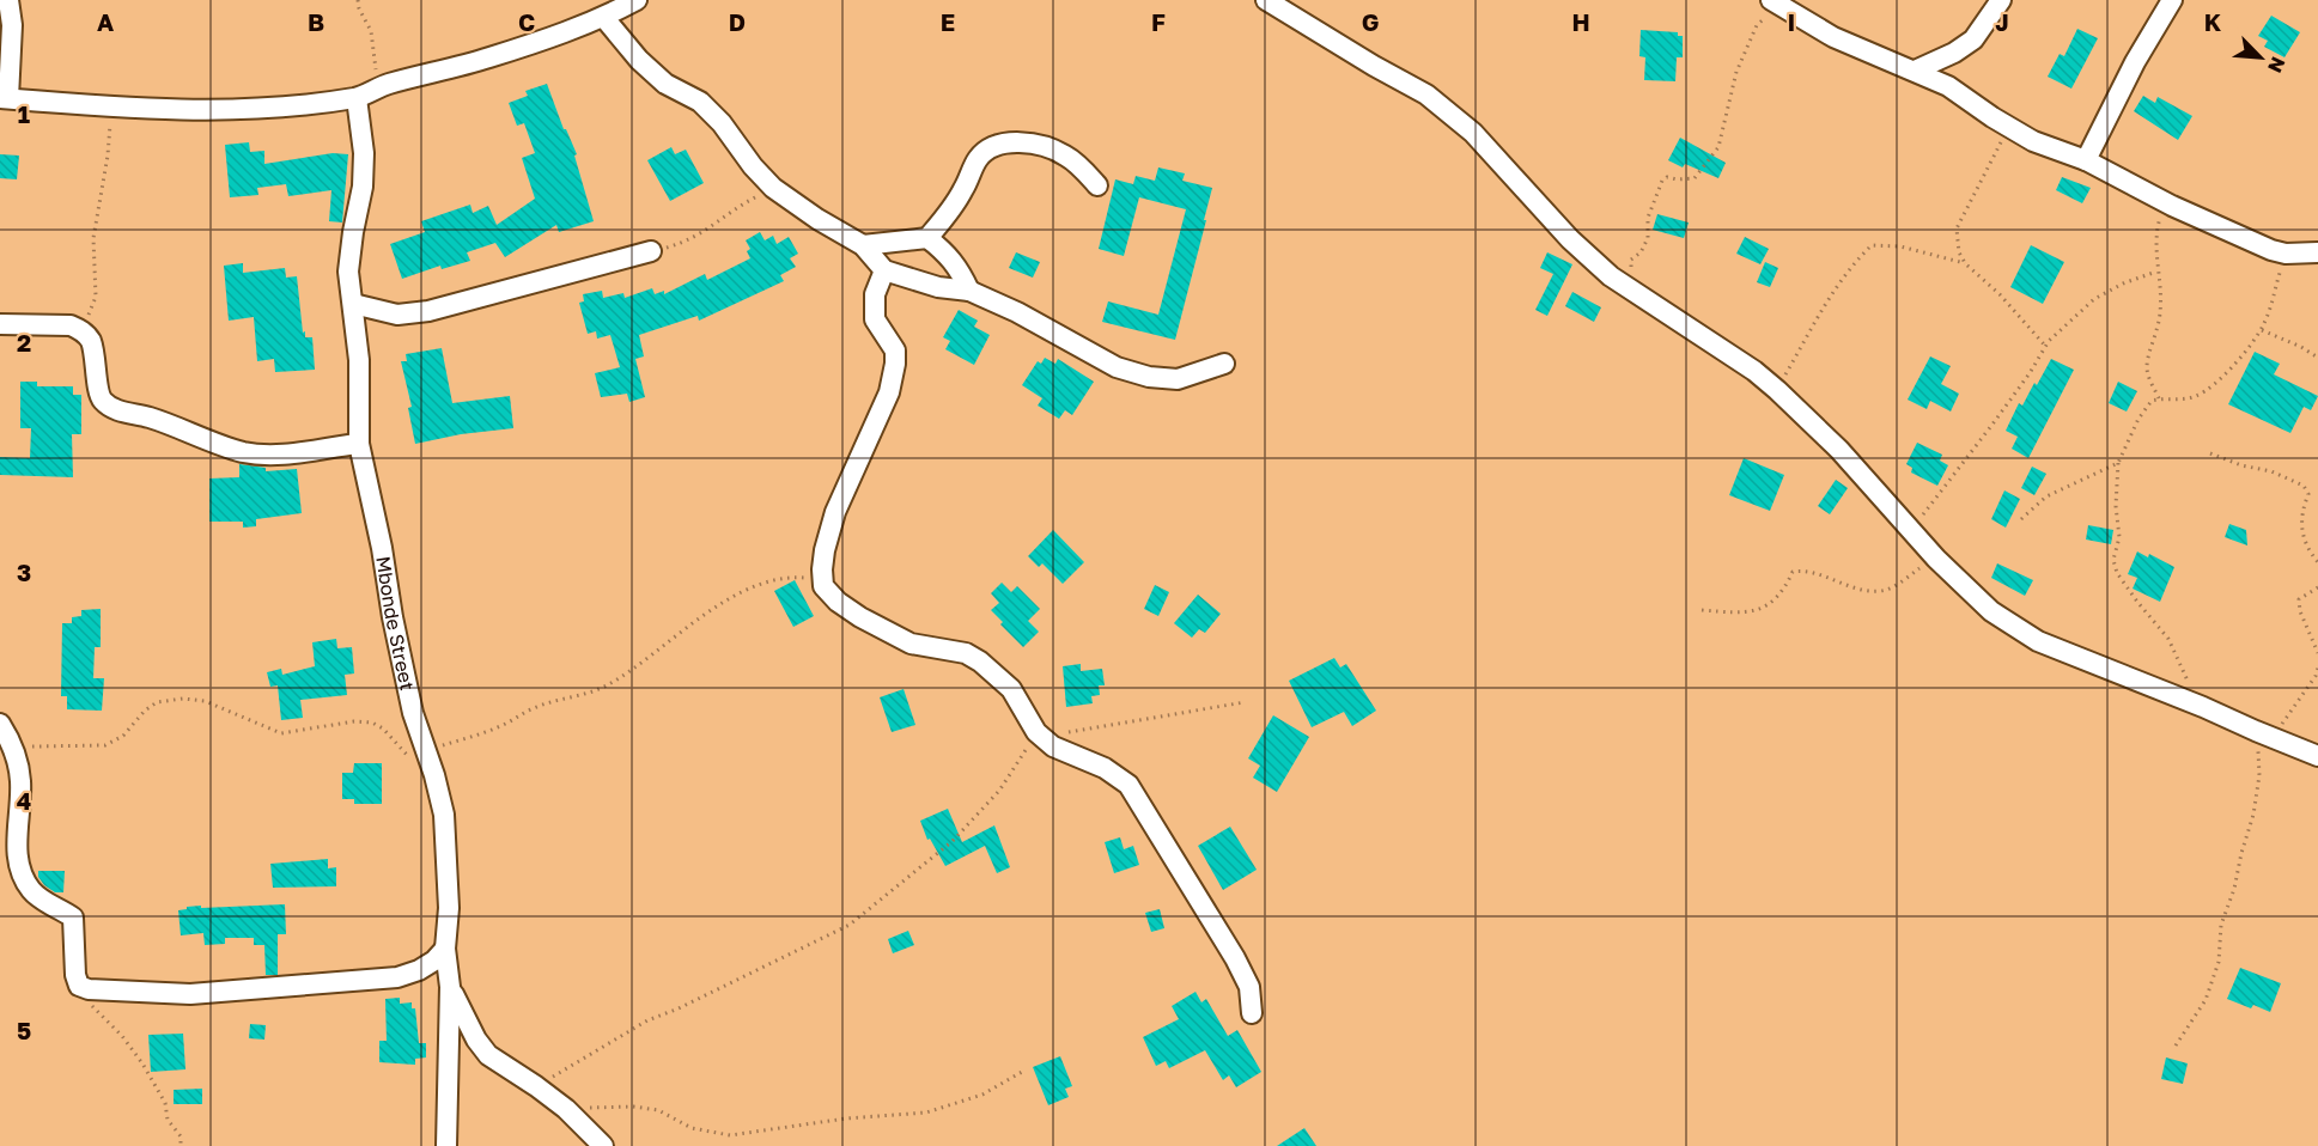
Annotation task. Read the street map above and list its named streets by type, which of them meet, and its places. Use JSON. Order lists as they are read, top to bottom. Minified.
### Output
{"streets":{"street":["Mbonde Street"]},"north":"bottom right","grid":{"columns":["A","B","C","D","E","F","G","H","I","J","K"],"rows":["1","2","3","4","5"]}}
